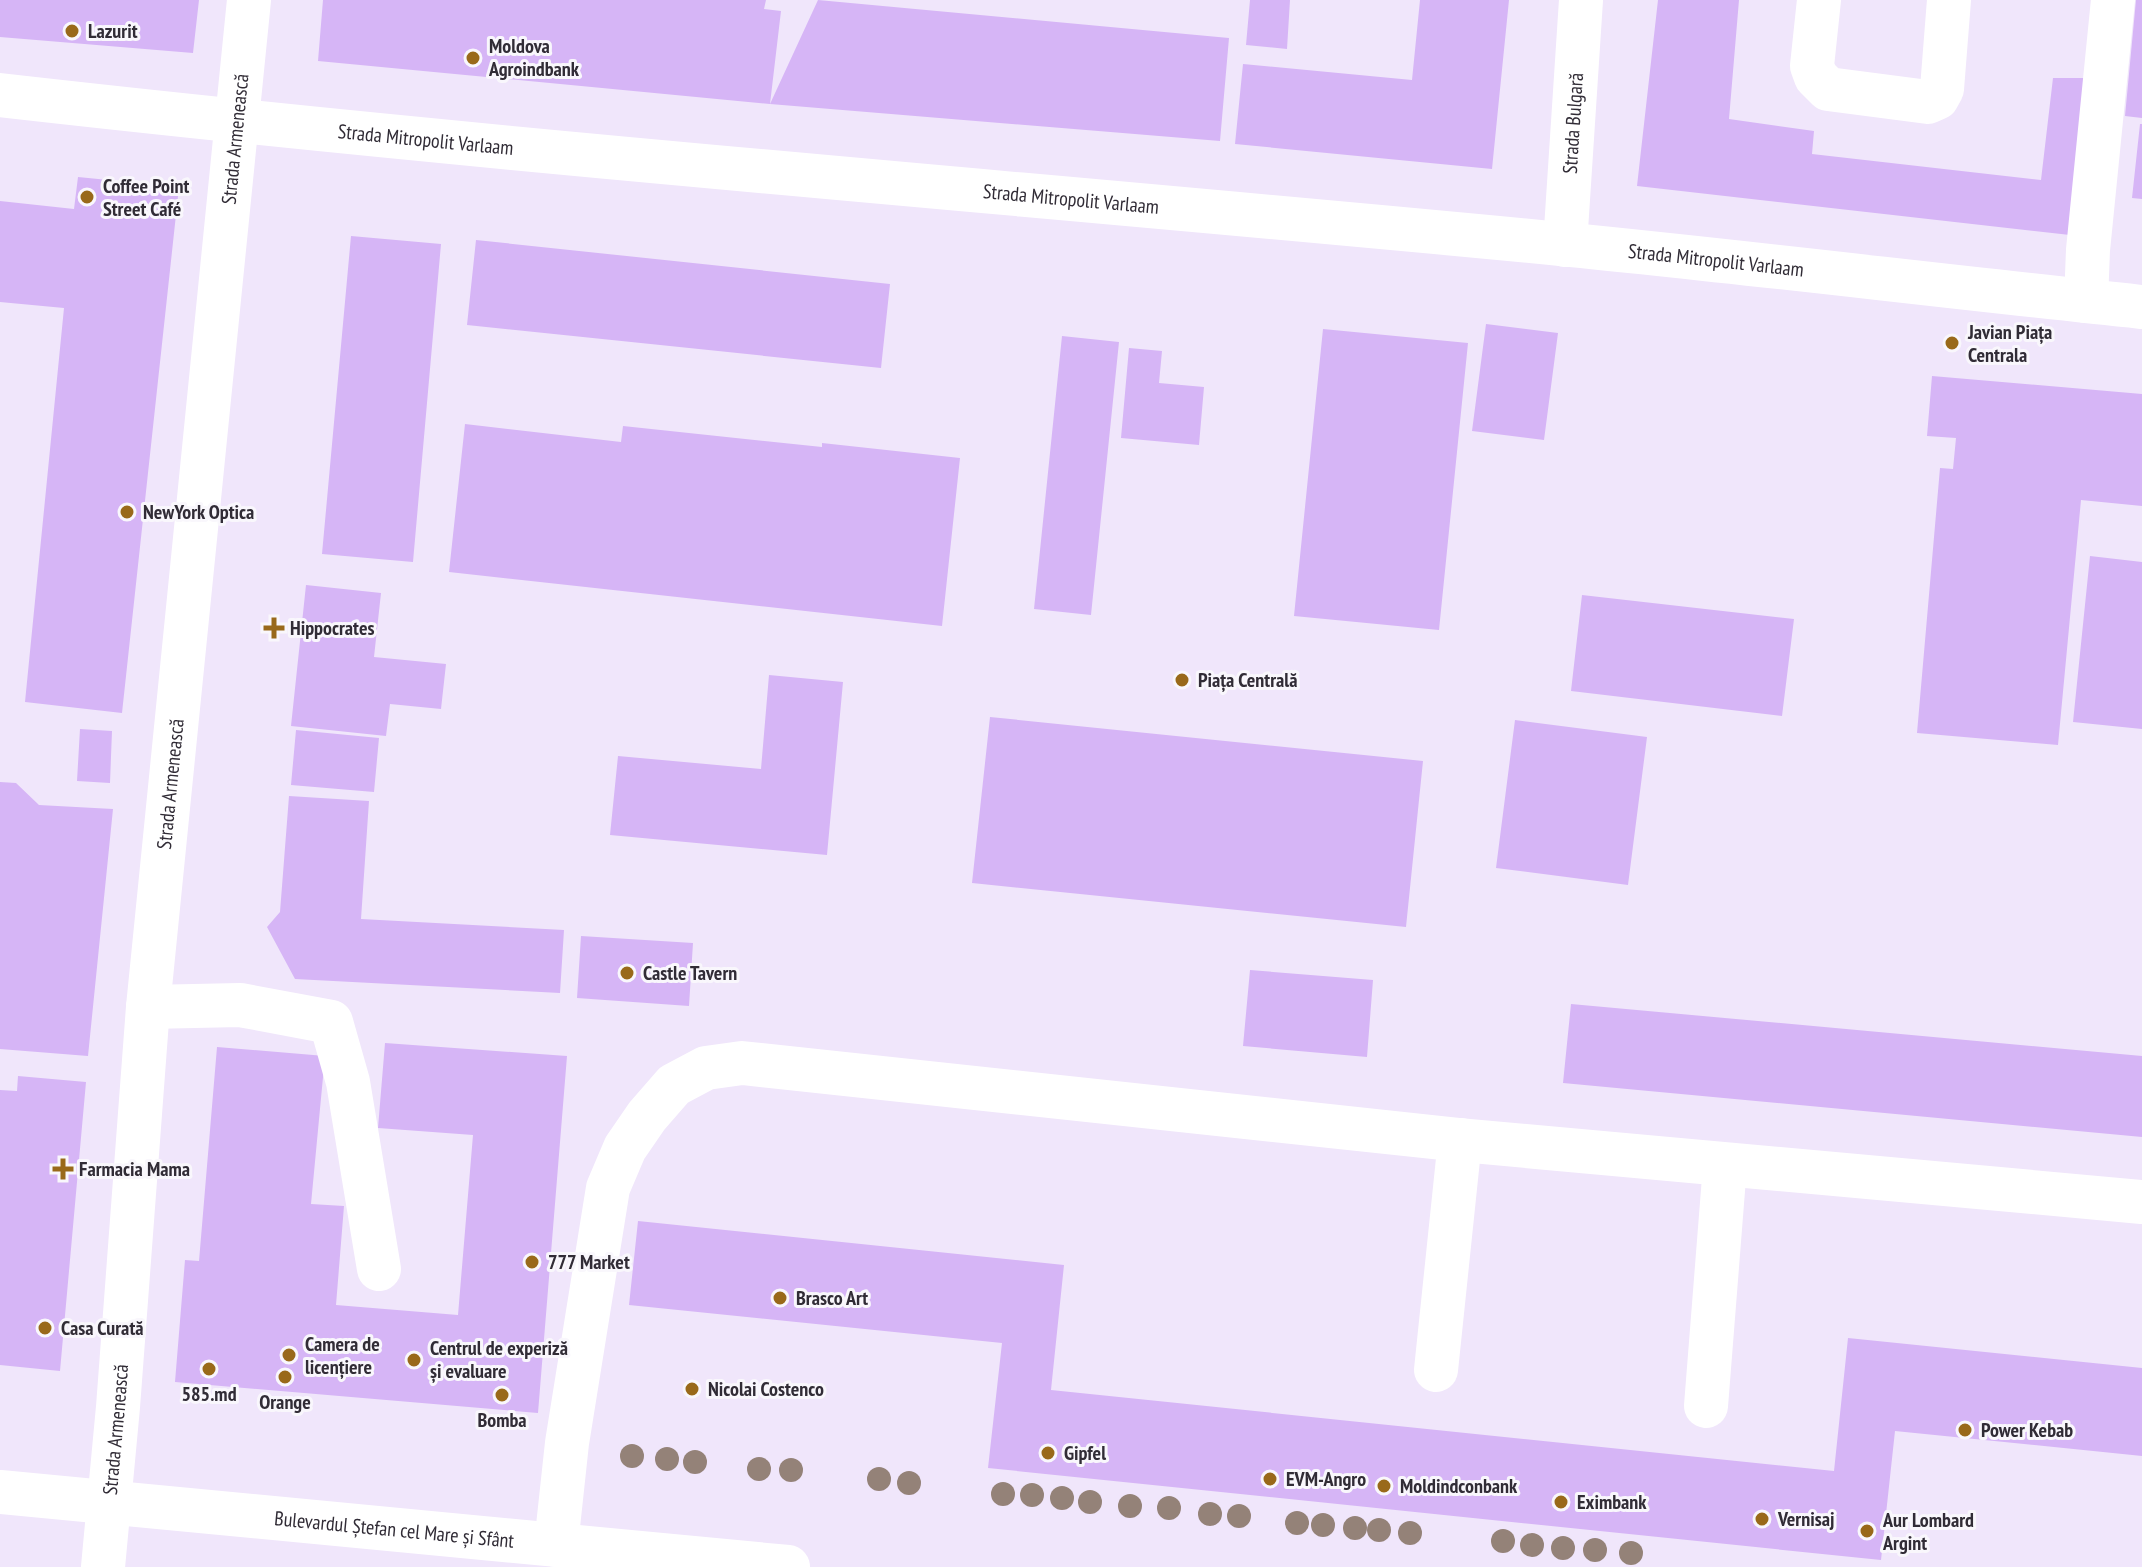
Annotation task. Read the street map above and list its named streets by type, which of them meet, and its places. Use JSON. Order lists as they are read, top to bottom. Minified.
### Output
{"streets":{"street":["Strada Bulgară","Strada Armenească","Strada Mitropolit Varlaam","Bulevardul Ștefan cel Mare și Sfânt"]},"crossings":[["Strada Bulgară","Strada Mitropolit Varlaam"],["Strada Armenească","Strada Mitropolit Varlaam"],["Strada Armenească","Bulevardul Ștefan cel Mare și Sfânt"]],"places":{"other":["Lazurit","Moldova Agroindbank","Coffee Point Street Café","Javian Piața Centrala","NewYork Optica","Piața Centrală","Castle Tavern","777 Market","Brasco Art","Casa Curată","Camera de licențiere","Centrul de experiză și evaluare","585.md","Orange","Nicolai Costenco","Bomba","Power Kebab","Gipfel","EVM-Angro","Moldindconbank","Eximbank","Vernisaj","Aur Lombard Argint"],"health":["Hippocrates","Farmacia Mama"]}}
